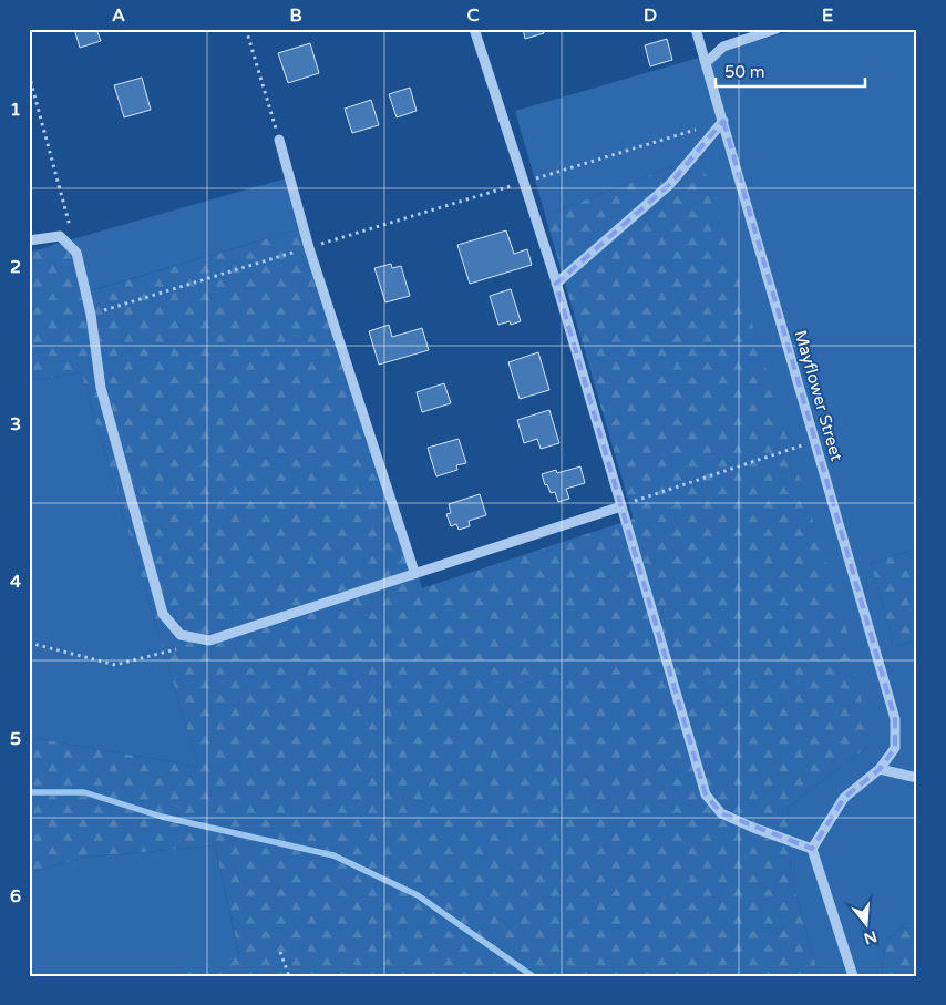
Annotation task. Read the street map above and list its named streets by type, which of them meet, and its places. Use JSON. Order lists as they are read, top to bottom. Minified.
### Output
{"streets":{"street":["Mayflower Street"]},"scale_bar":"50 m","north":"bottom","grid":{"columns":["A","B","C","D","E"],"rows":["1","2","3","4","5","6"]}}
